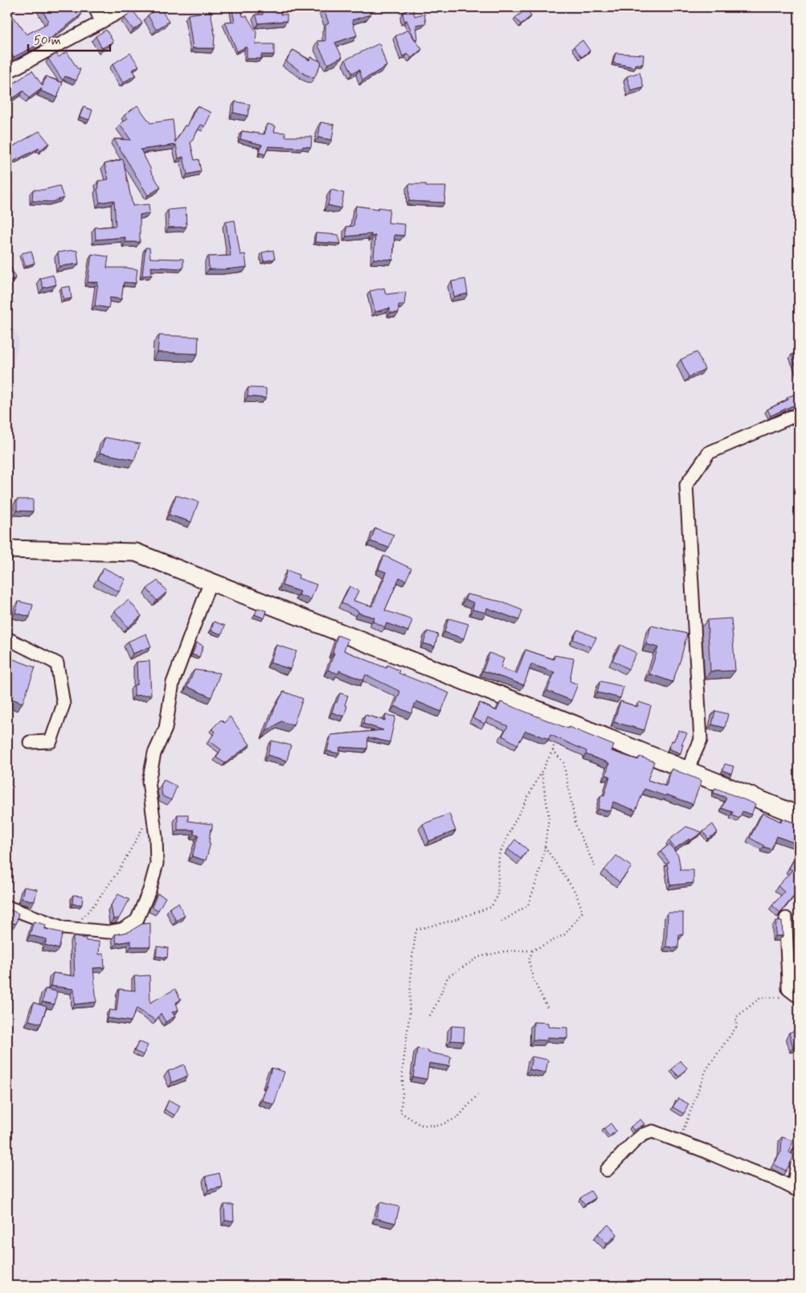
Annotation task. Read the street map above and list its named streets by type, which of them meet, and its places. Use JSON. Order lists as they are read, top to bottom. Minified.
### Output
{"scale_bar":"50 m"}
